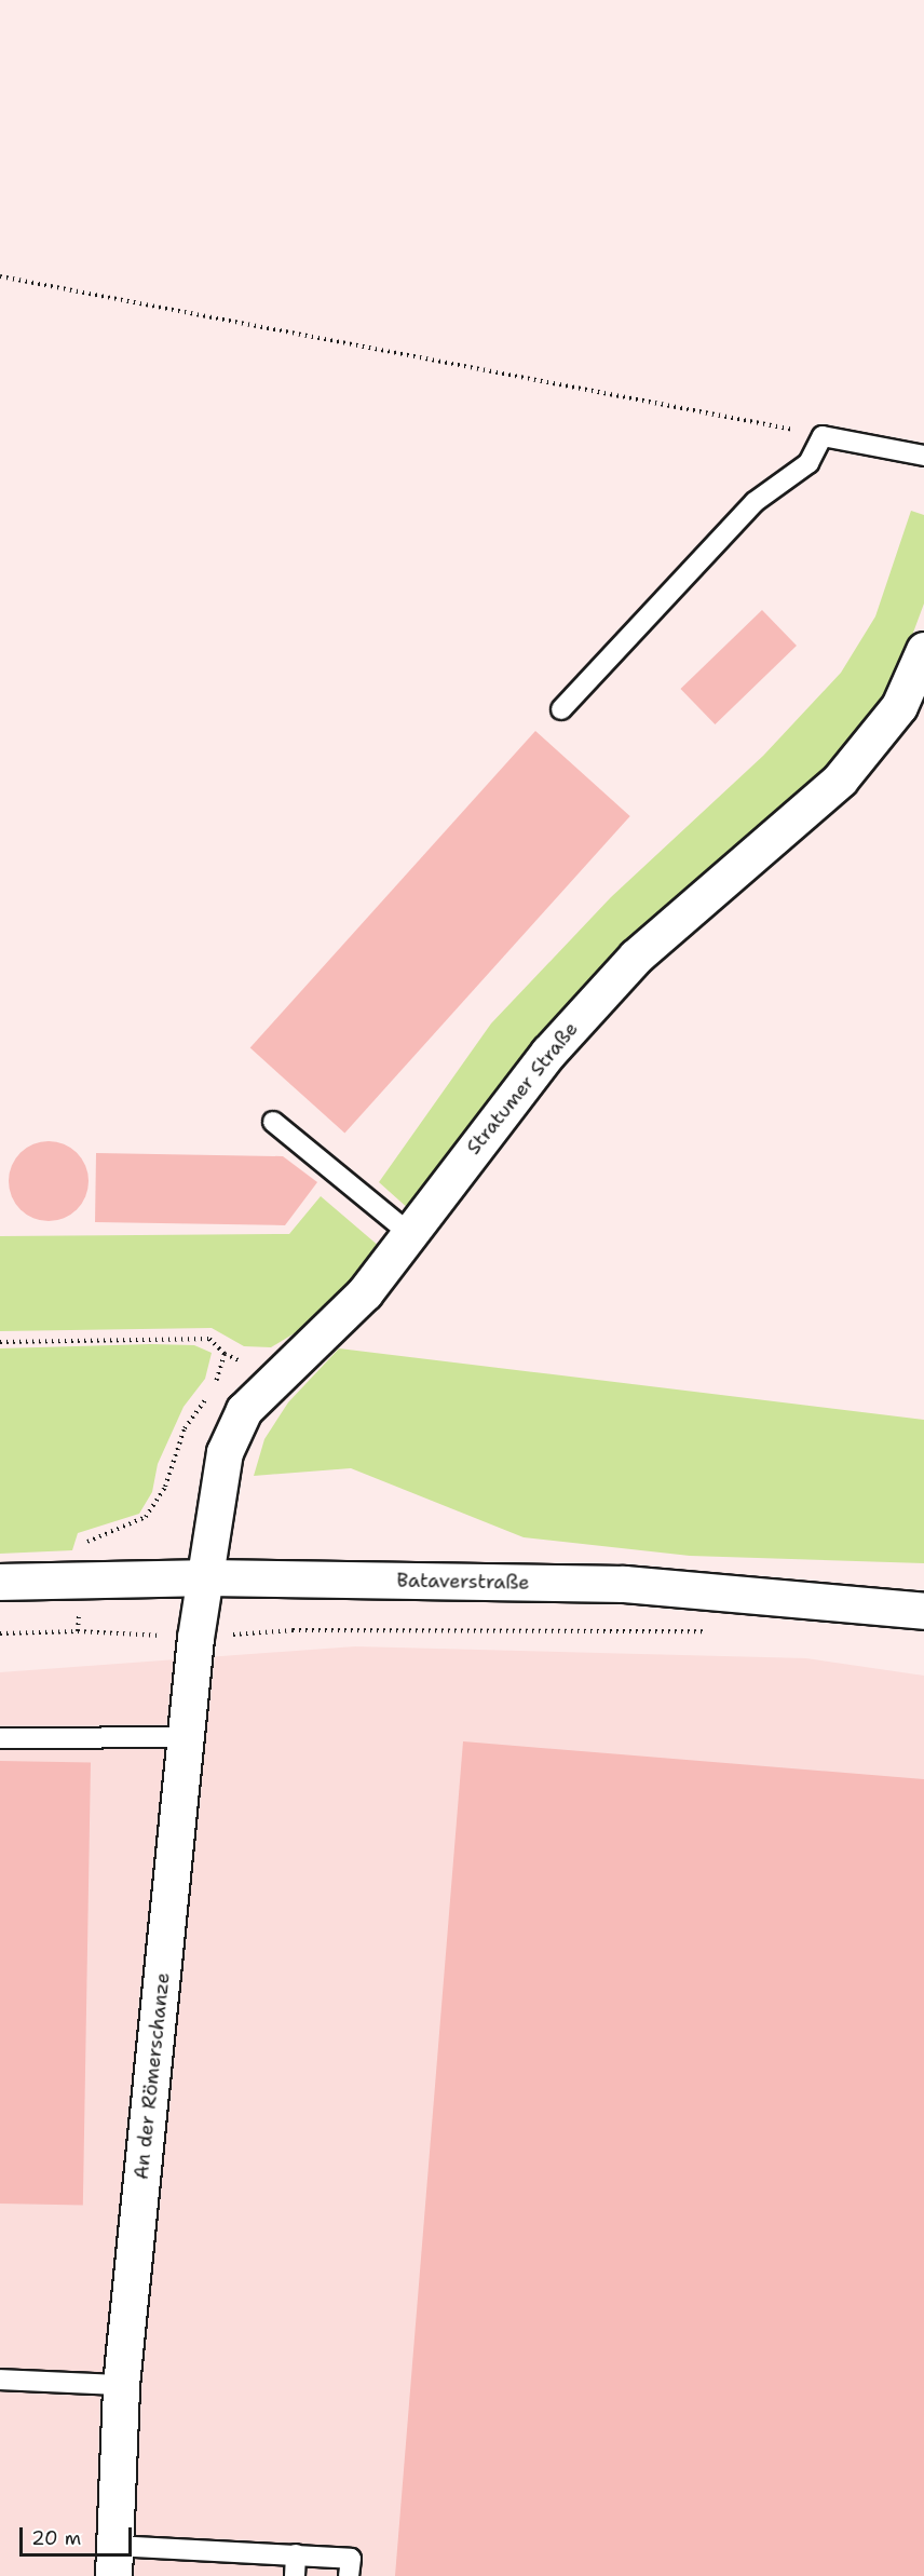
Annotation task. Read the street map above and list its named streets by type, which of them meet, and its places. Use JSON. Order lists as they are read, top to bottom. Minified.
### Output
{"streets":{"street":["Stratumer Straße","Bataverstraße","An der Römerschanze"]},"crossings":[["Stratumer Straße","Bataverstraße"],["Stratumer Straße","An der Römerschanze"],["Bataverstraße","An der Römerschanze"]],"scale_bar":"20 m"}
